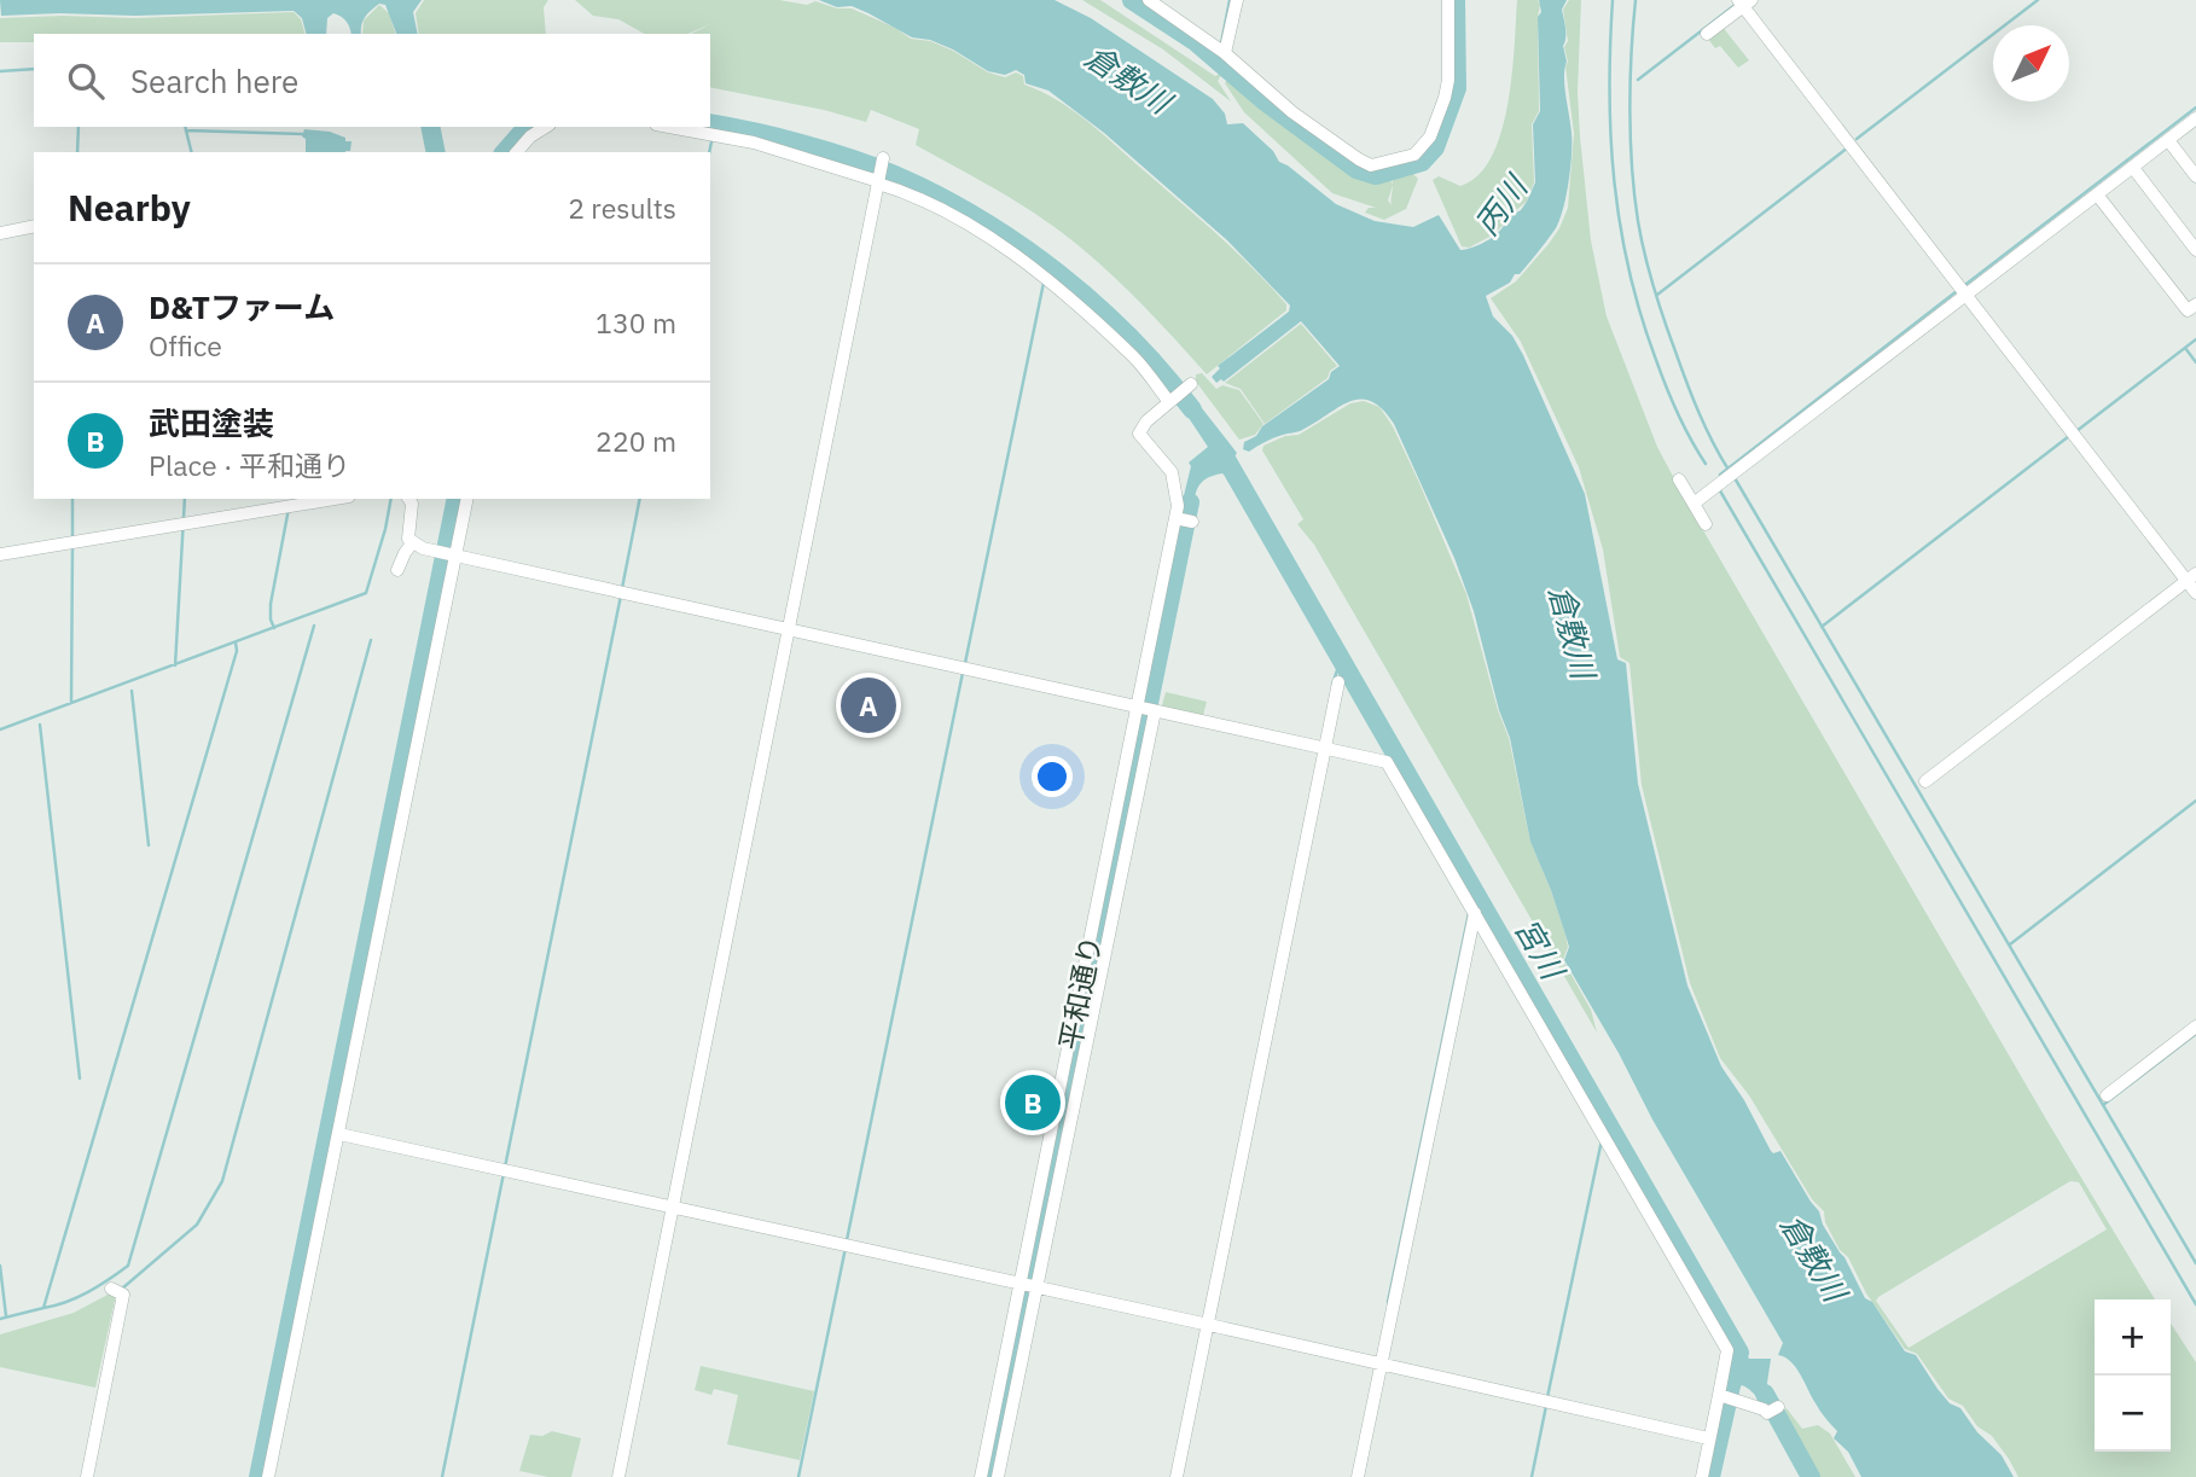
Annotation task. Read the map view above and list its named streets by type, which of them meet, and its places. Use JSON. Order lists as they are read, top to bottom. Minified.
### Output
{"streets":{"street":["平和通り"]},"water":["倉敷川","丙川","宮川"],"north":"top right","page":{"search":"Search here","heading":["Nearby","2 results"],"list":[{"mark":"A","name":"D&Tファーム","note":"Office","value":"130 m"},{"mark":"B","name":"武田塗装","note":"Place · 平和通り","value":"220 m"}],"pins":["A","B"],"map_buttons":["+","−"]}}
